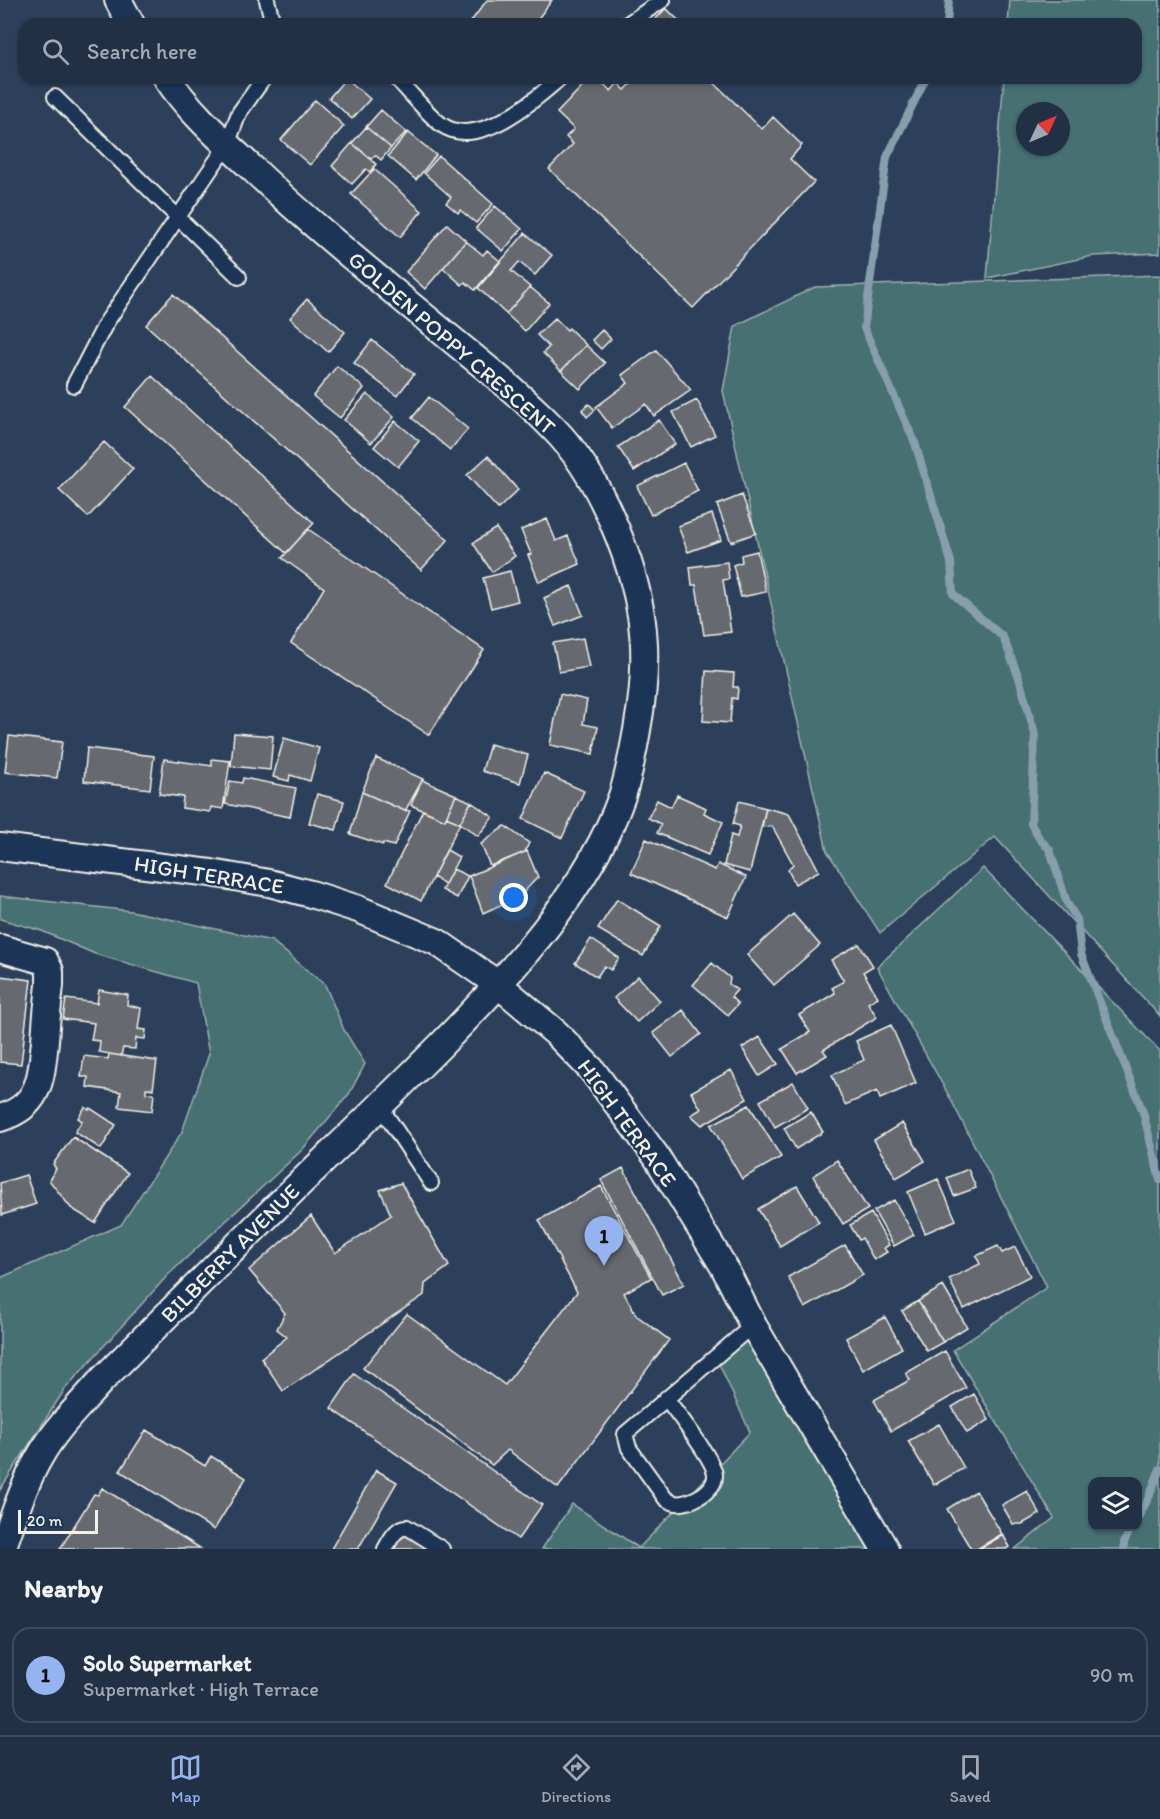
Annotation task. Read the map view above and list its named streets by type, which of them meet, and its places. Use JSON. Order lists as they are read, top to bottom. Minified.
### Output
{"streets":{"street":["GOLDEN POPPY CRESCENT","HIGH TERRACE","BILBERRY AVENUE"]},"crossings":[["GOLDEN POPPY CRESCENT","HIGH TERRACE"],["GOLDEN POPPY CRESCENT","BILBERRY AVENUE"],["HIGH TERRACE","BILBERRY AVENUE"]],"scale_bar":"20 m","north":"top right","page":{"search":"Search here","pins":"1","scale":"20 m","heading":"Nearby","list":[{"mark":"1","name":"Solo Supermarket","note":"Supermarket · High Terrace","value":"90 m"}],"nav":["Map","Directions","Saved"]}}
